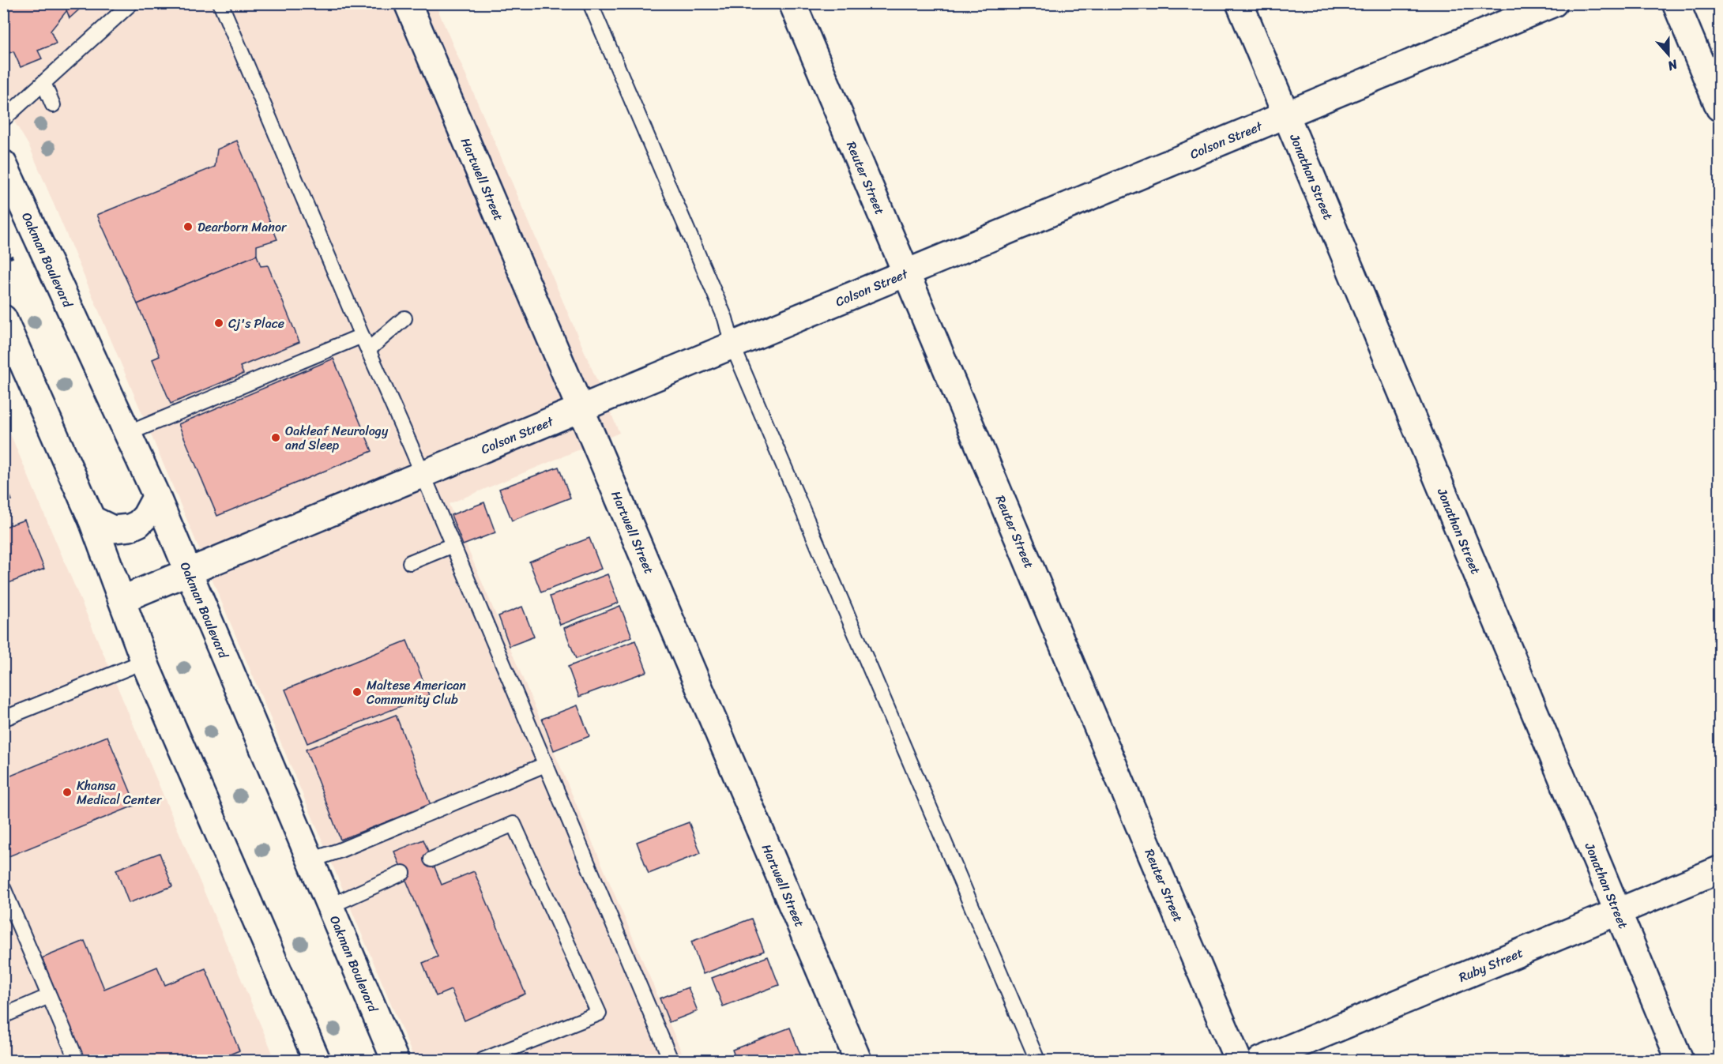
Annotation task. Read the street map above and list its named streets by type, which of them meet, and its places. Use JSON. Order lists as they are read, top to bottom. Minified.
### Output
{"streets":{"street":["Colson Street","Jonathan Street","Hartwell Street","Reuter Street","Oakman Boulevard","Ruby Street"]},"crossings":[["Colson Street","Jonathan Street"],["Colson Street","Hartwell Street"],["Colson Street","Reuter Street"],["Colson Street","Oakman Boulevard"],["Jonathan Street","Ruby Street"]],"places":["Dearborn Manor","Cj's Place","Oakleaf Neurology and Sleep","Maltese American Community Club","Khansa Medical Center"],"north":"bottom"}
